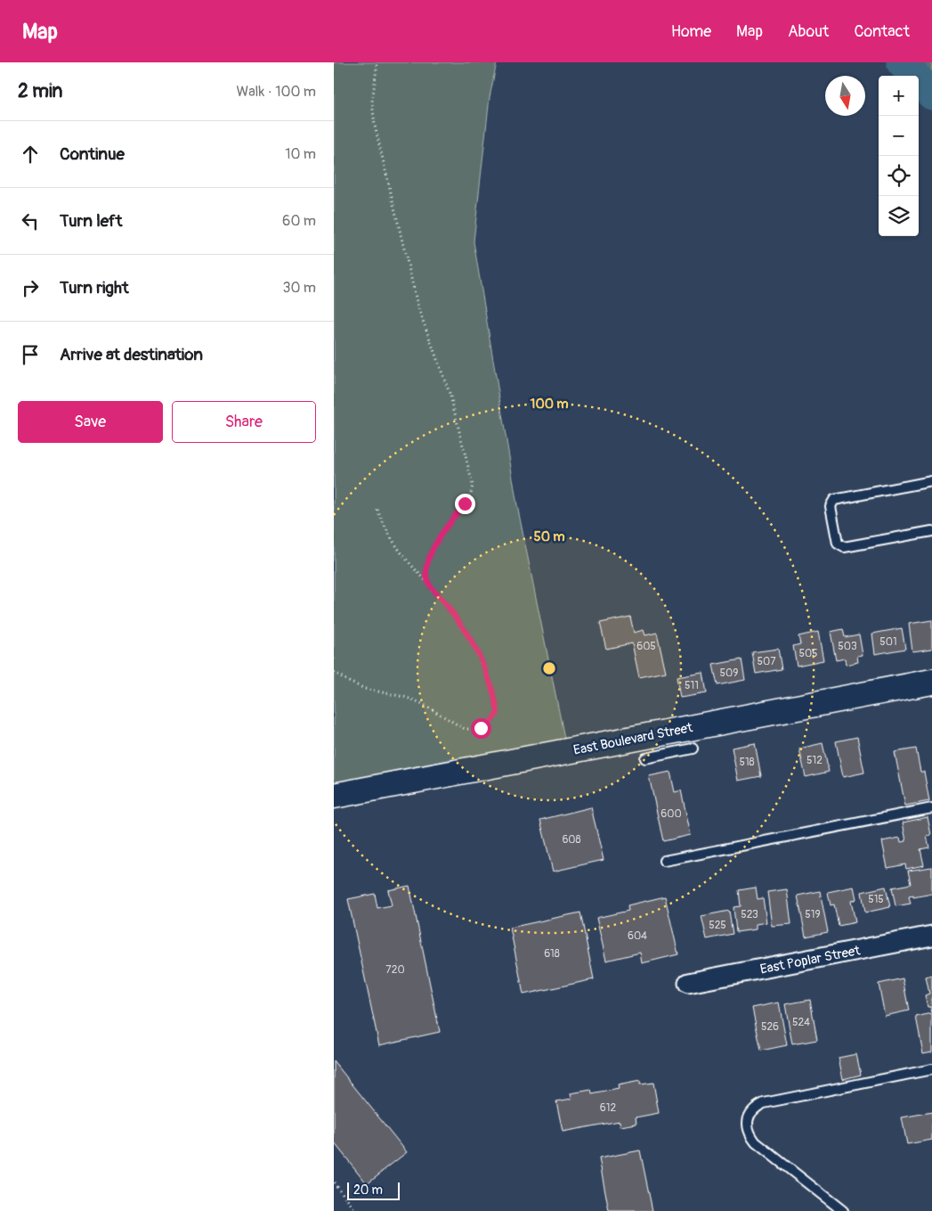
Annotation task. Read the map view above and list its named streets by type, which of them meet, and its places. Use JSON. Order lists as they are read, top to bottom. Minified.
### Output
{"streets":{"main road":["East Boulevard Street"],"street":["East Poplar Street"]},"house_numbers":["501","605","503","505","507","509","511","512","518","600","608","515","523","519","525","604","618","720","524","526","612"],"scale_bar":"20 m","north":"bottom","page":{"header":"Map","nav":["Home","Map","About","Contact"],"heading":["2 min","Walk · 100 m"],"map_buttons":["+","−"],"list":[["Continue","10 m"],["Turn left","60 m"],["Turn right","30 m"],"Arrive at destination"],"buttons":["Save","Share"],"scale":"20 m"},"rings":["100 m","50 m"]}
